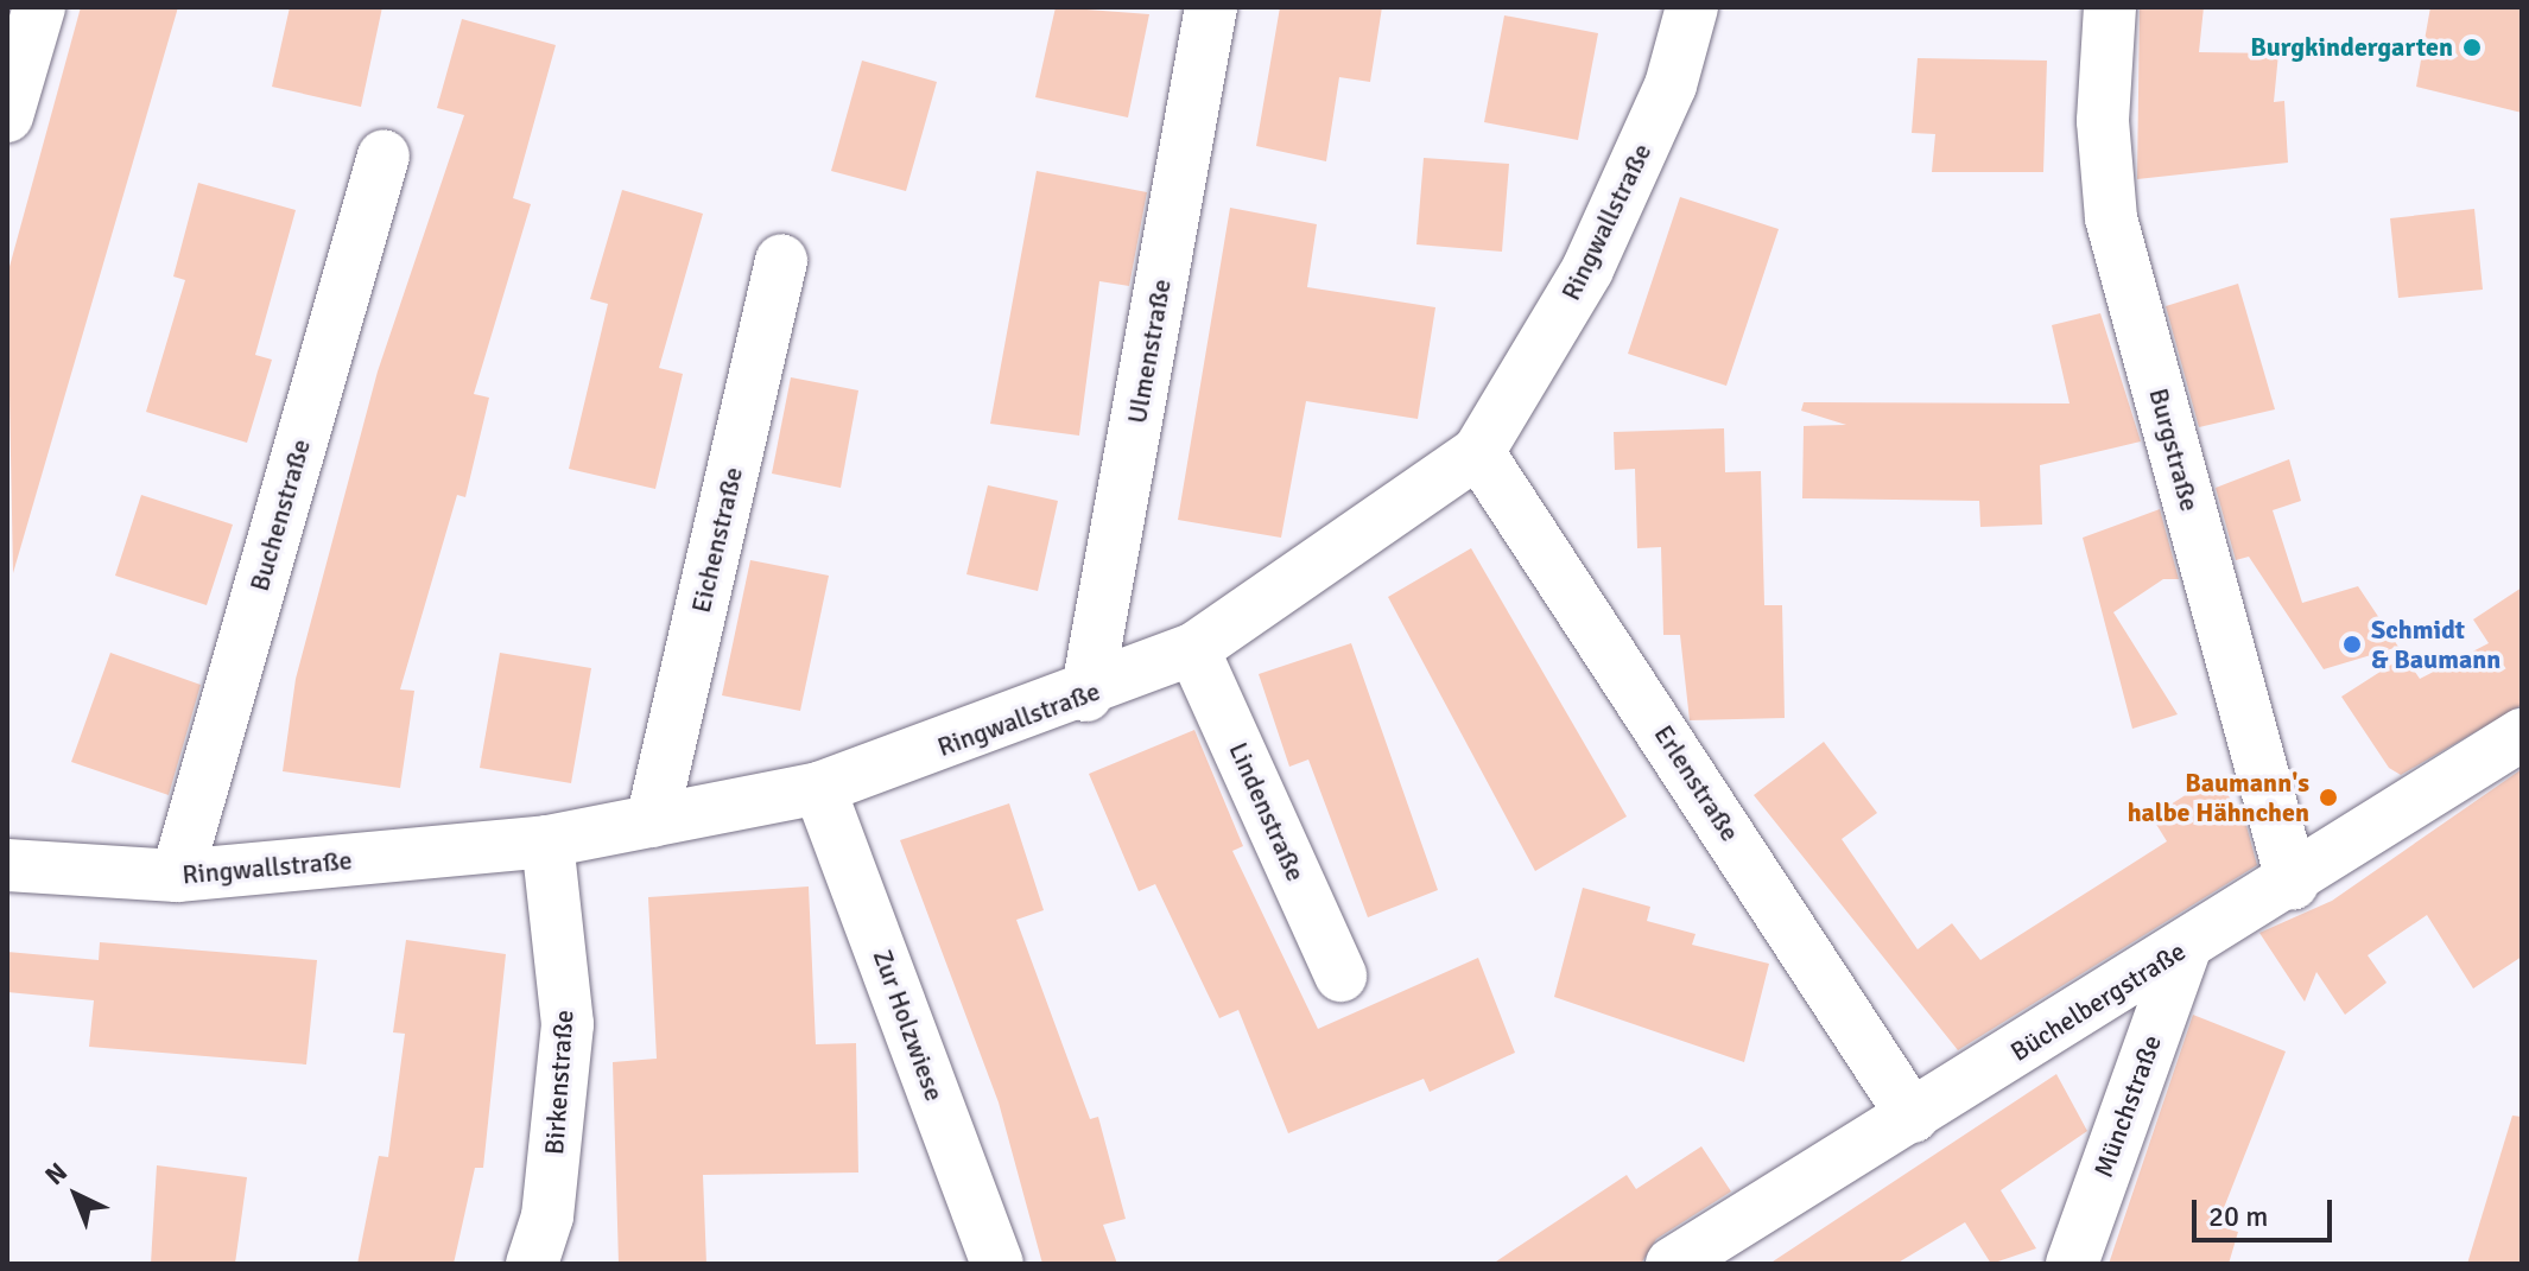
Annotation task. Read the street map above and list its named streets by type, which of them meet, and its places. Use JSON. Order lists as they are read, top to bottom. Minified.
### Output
{"streets":{"street":["Ringwallstraße","Ulmenstraße","Burgstraße","Buchenstraße","Eichenstraße","Erlenstraße","Lindenstraße","Büchelbergstraße","Zur Holzwiese","Birkenstraße","Münchstraße"]},"crossings":[["Ringwallstraße","Ulmenstraße"],["Ringwallstraße","Buchenstraße"],["Ringwallstraße","Eichenstraße"],["Ringwallstraße","Erlenstraße"],["Ringwallstraße","Lindenstraße"],["Ringwallstraße","Zur Holzwiese"],["Ringwallstraße","Birkenstraße"],["Burgstraße","Büchelbergstraße"],["Erlenstraße","Büchelbergstraße"],["Büchelbergstraße","Münchstraße"]],"places":["Burgkindergarten","Schmidt & Baumann","Baumann's halbe Hähnchen"],"scale_bar":"20 m","north":"top left"}
